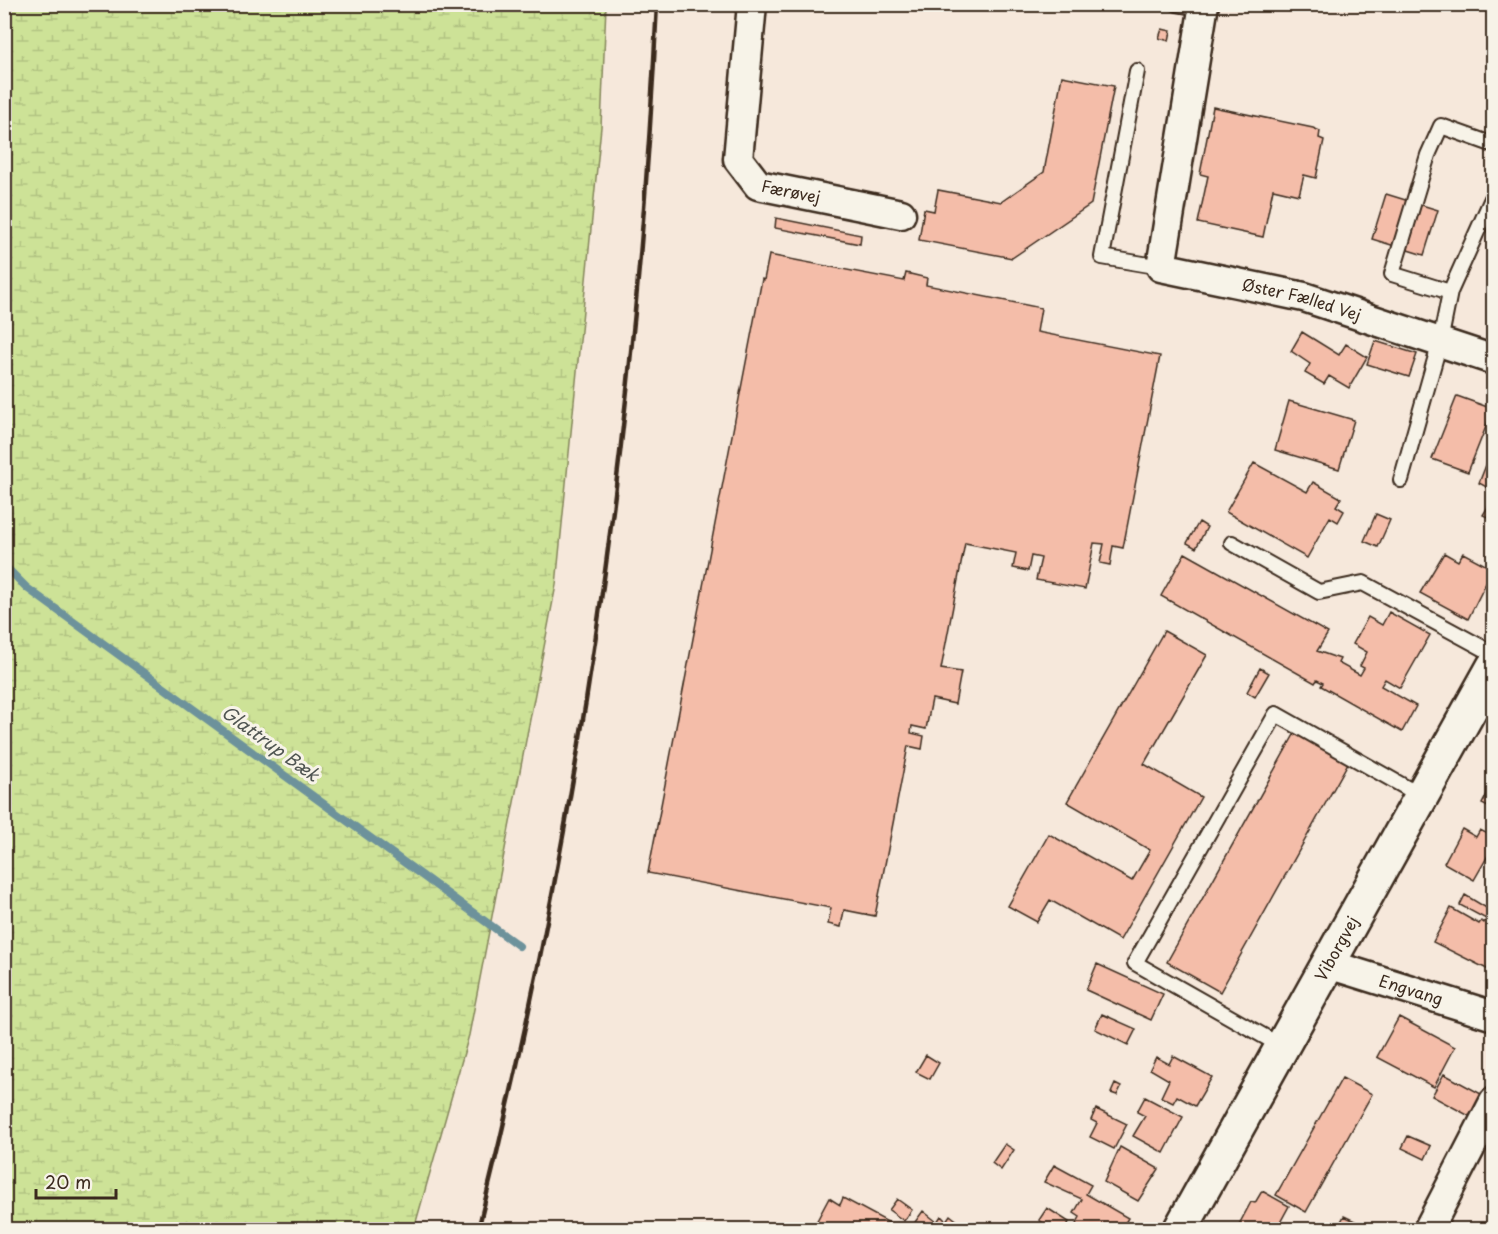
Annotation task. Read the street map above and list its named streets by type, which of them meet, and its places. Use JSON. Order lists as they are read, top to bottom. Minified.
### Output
{"streets":{"street":["Færøvej","Øster Fælled Vej","Viborgvej","Engvang"]},"crossings":[["Viborgvej","Engvang"]],"water":["Glattrup Bæk"],"scale_bar":"20 m"}
